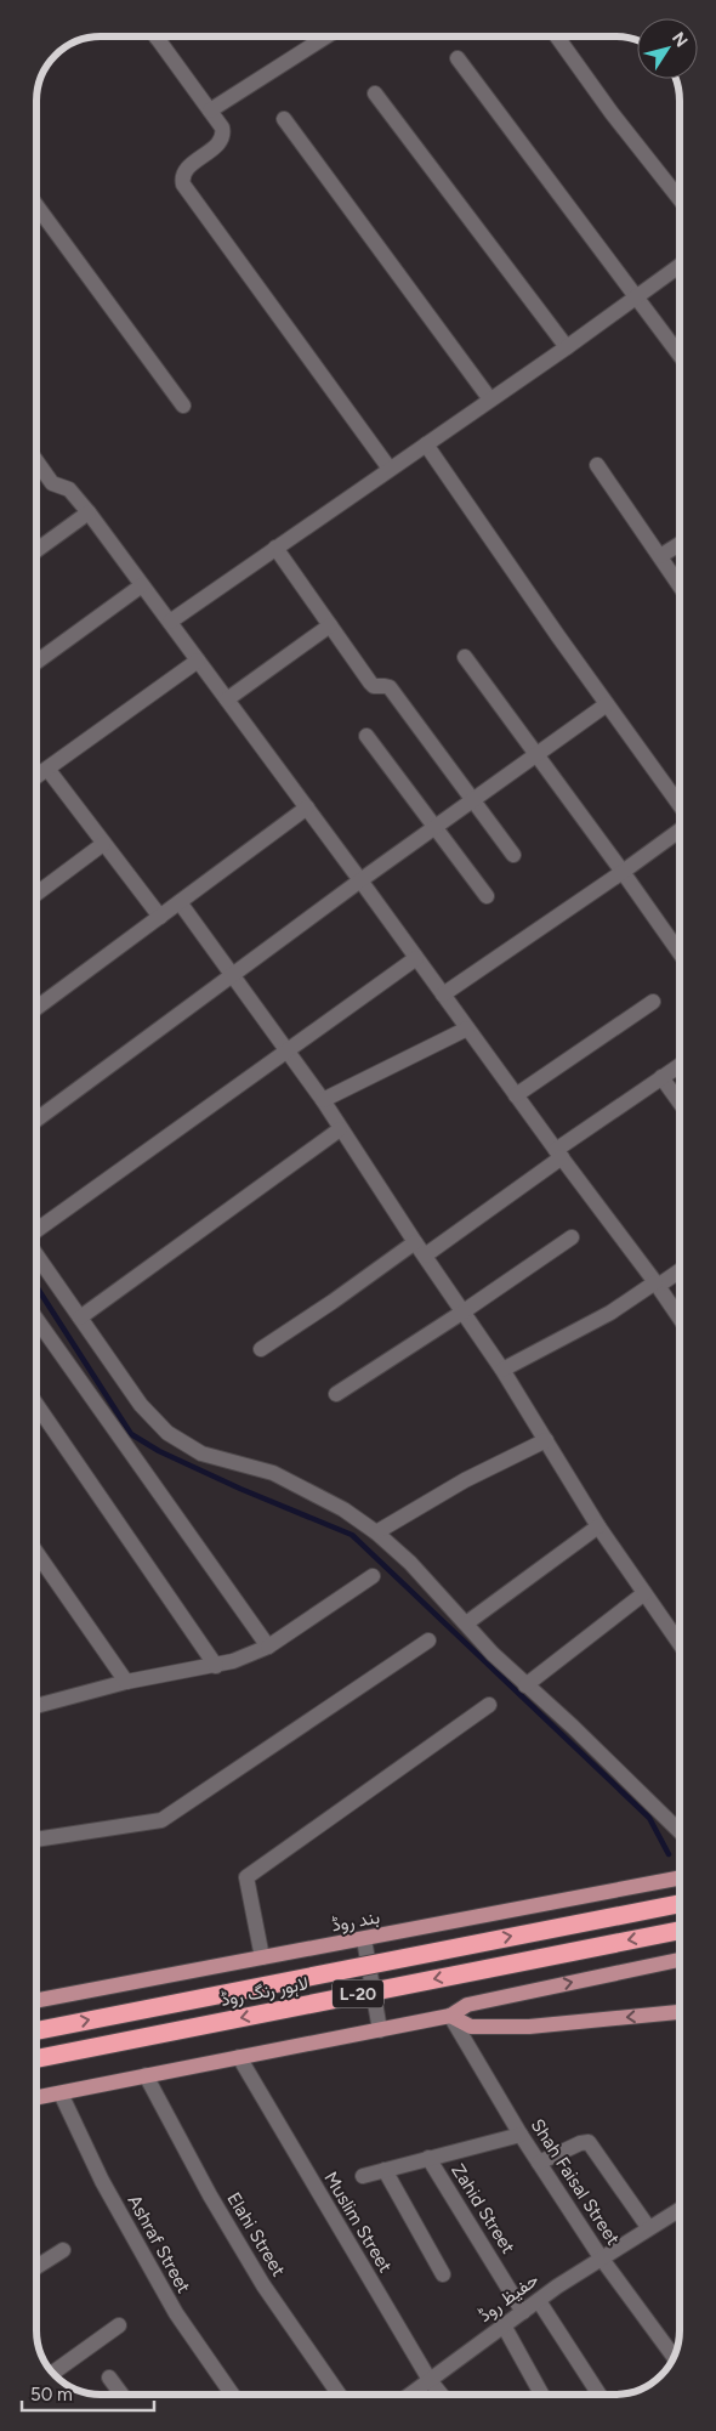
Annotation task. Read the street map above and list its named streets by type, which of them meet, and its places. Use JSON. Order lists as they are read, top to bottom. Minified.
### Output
{"streets":{"highway":["لاہور رنگ روڈ","L-20"],"main road":["بند روڈ"],"street":["Shah Faisal Street","Zahid Street","Muslim Street","Elahi Street","Ashraf Street","حفیظ روڈ"]},"crossings":[["Shah Faisal Street","حفیظ روڈ"],["Zahid Street","حفیظ روڈ"],["Muslim Street","حفیظ روڈ"]],"scale_bar":"50 m","north":"top right"}
